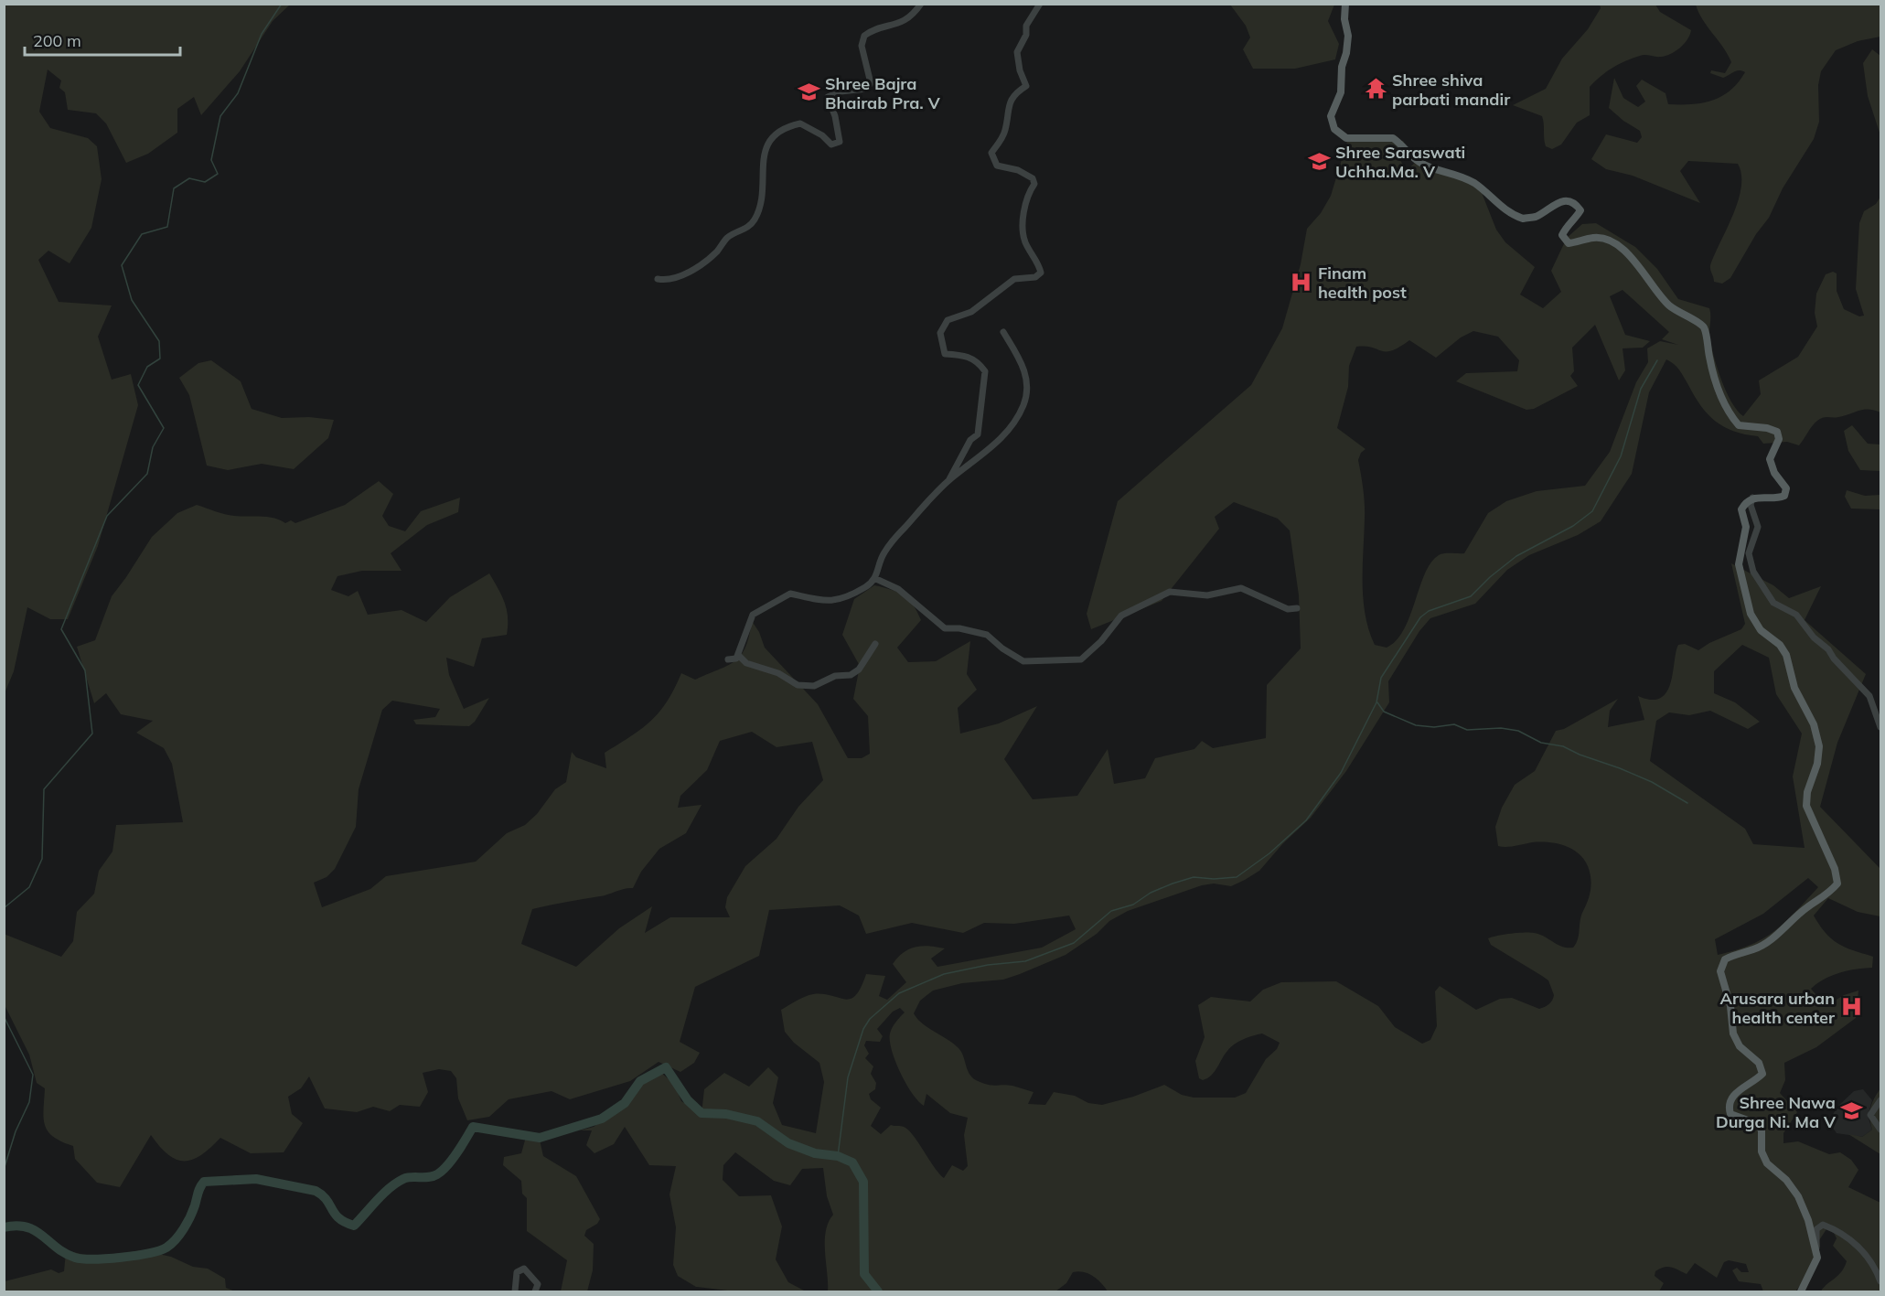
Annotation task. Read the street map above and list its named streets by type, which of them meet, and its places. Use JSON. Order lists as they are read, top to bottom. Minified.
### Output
{"places":{"temple":["Shree shiva parbati mandir"],"school or university":["Shree Bajra Bhairab Pra. V","Shree Saraswati Uchha.Ma. V","Shree Nawa Durga Ni. Ma V"],"hospital":["Finam health post","Arusara urban health center"]},"scale_bar":"200 m"}
